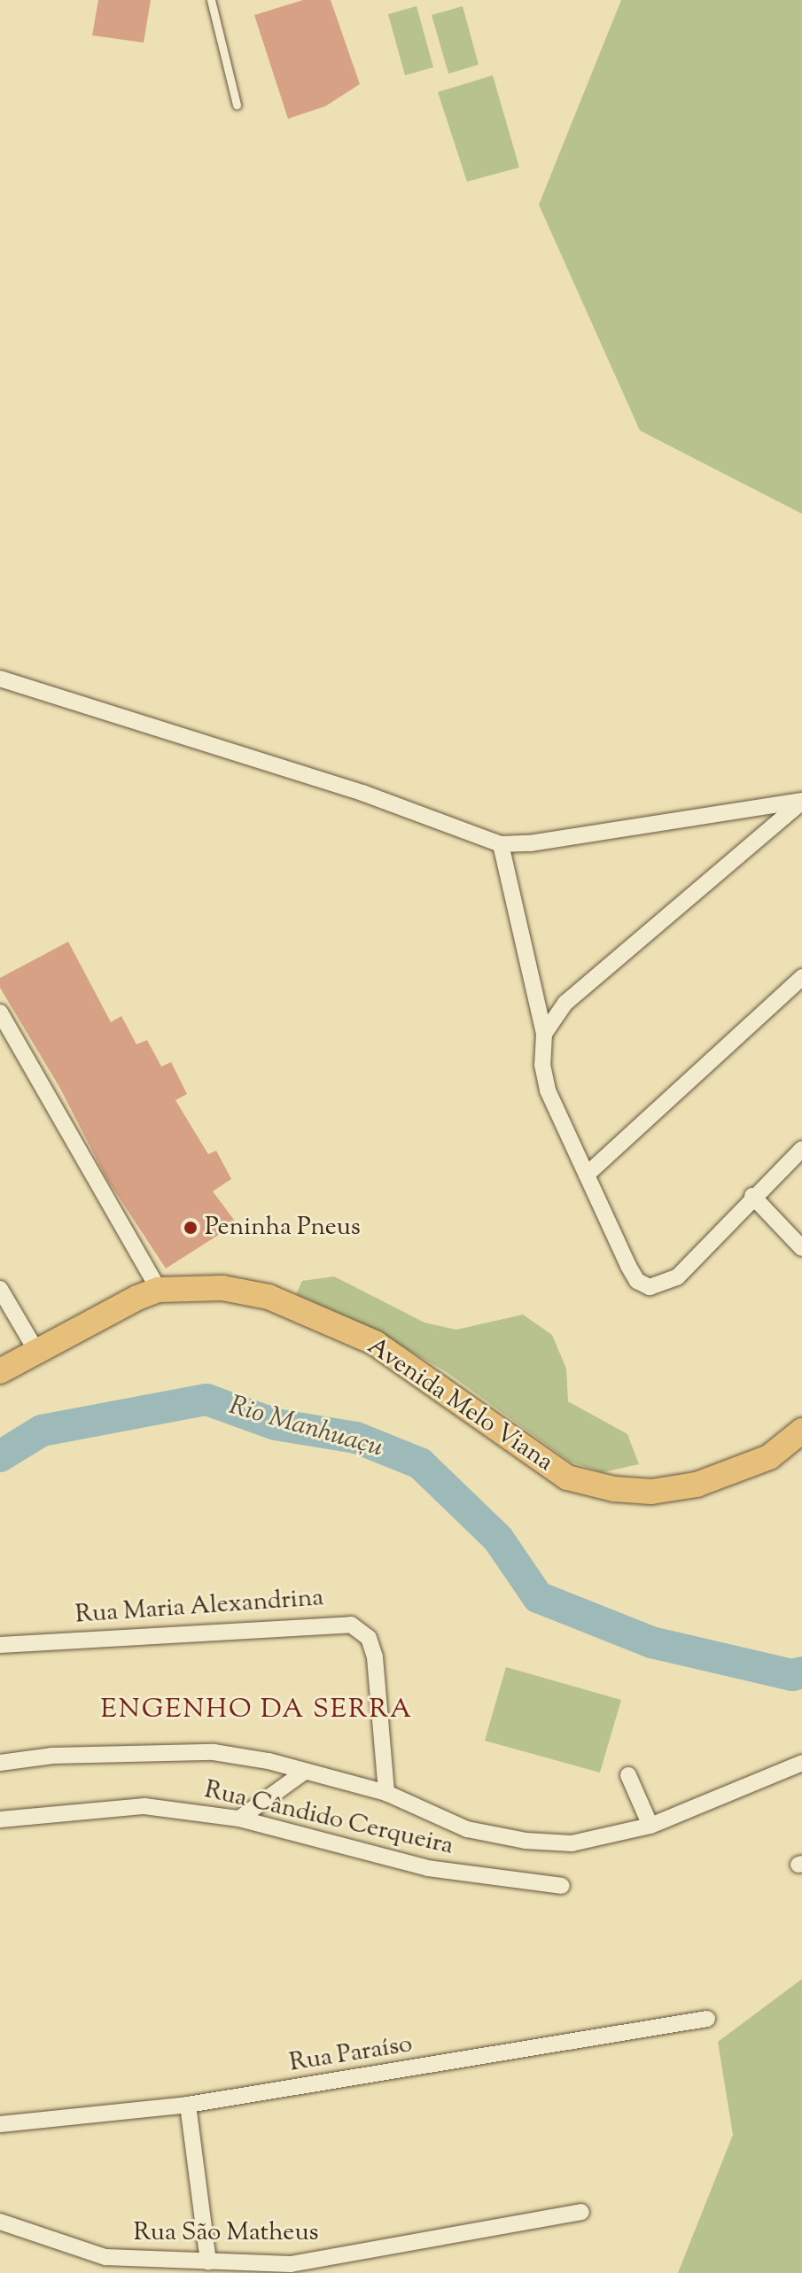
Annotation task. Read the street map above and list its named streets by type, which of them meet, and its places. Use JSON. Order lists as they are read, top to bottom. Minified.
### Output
{"streets":{"main road":["Avenida Melo Viana"],"street":["Rua Maria Alexandrina","Rua Cândido Cerqueira","Rua Paraíso","Rua São Matheus"]},"districts":["ENGENHO DA SERRA"],"water":["Rio Manhuaçu"],"places":["Peninha Pneus"]}
